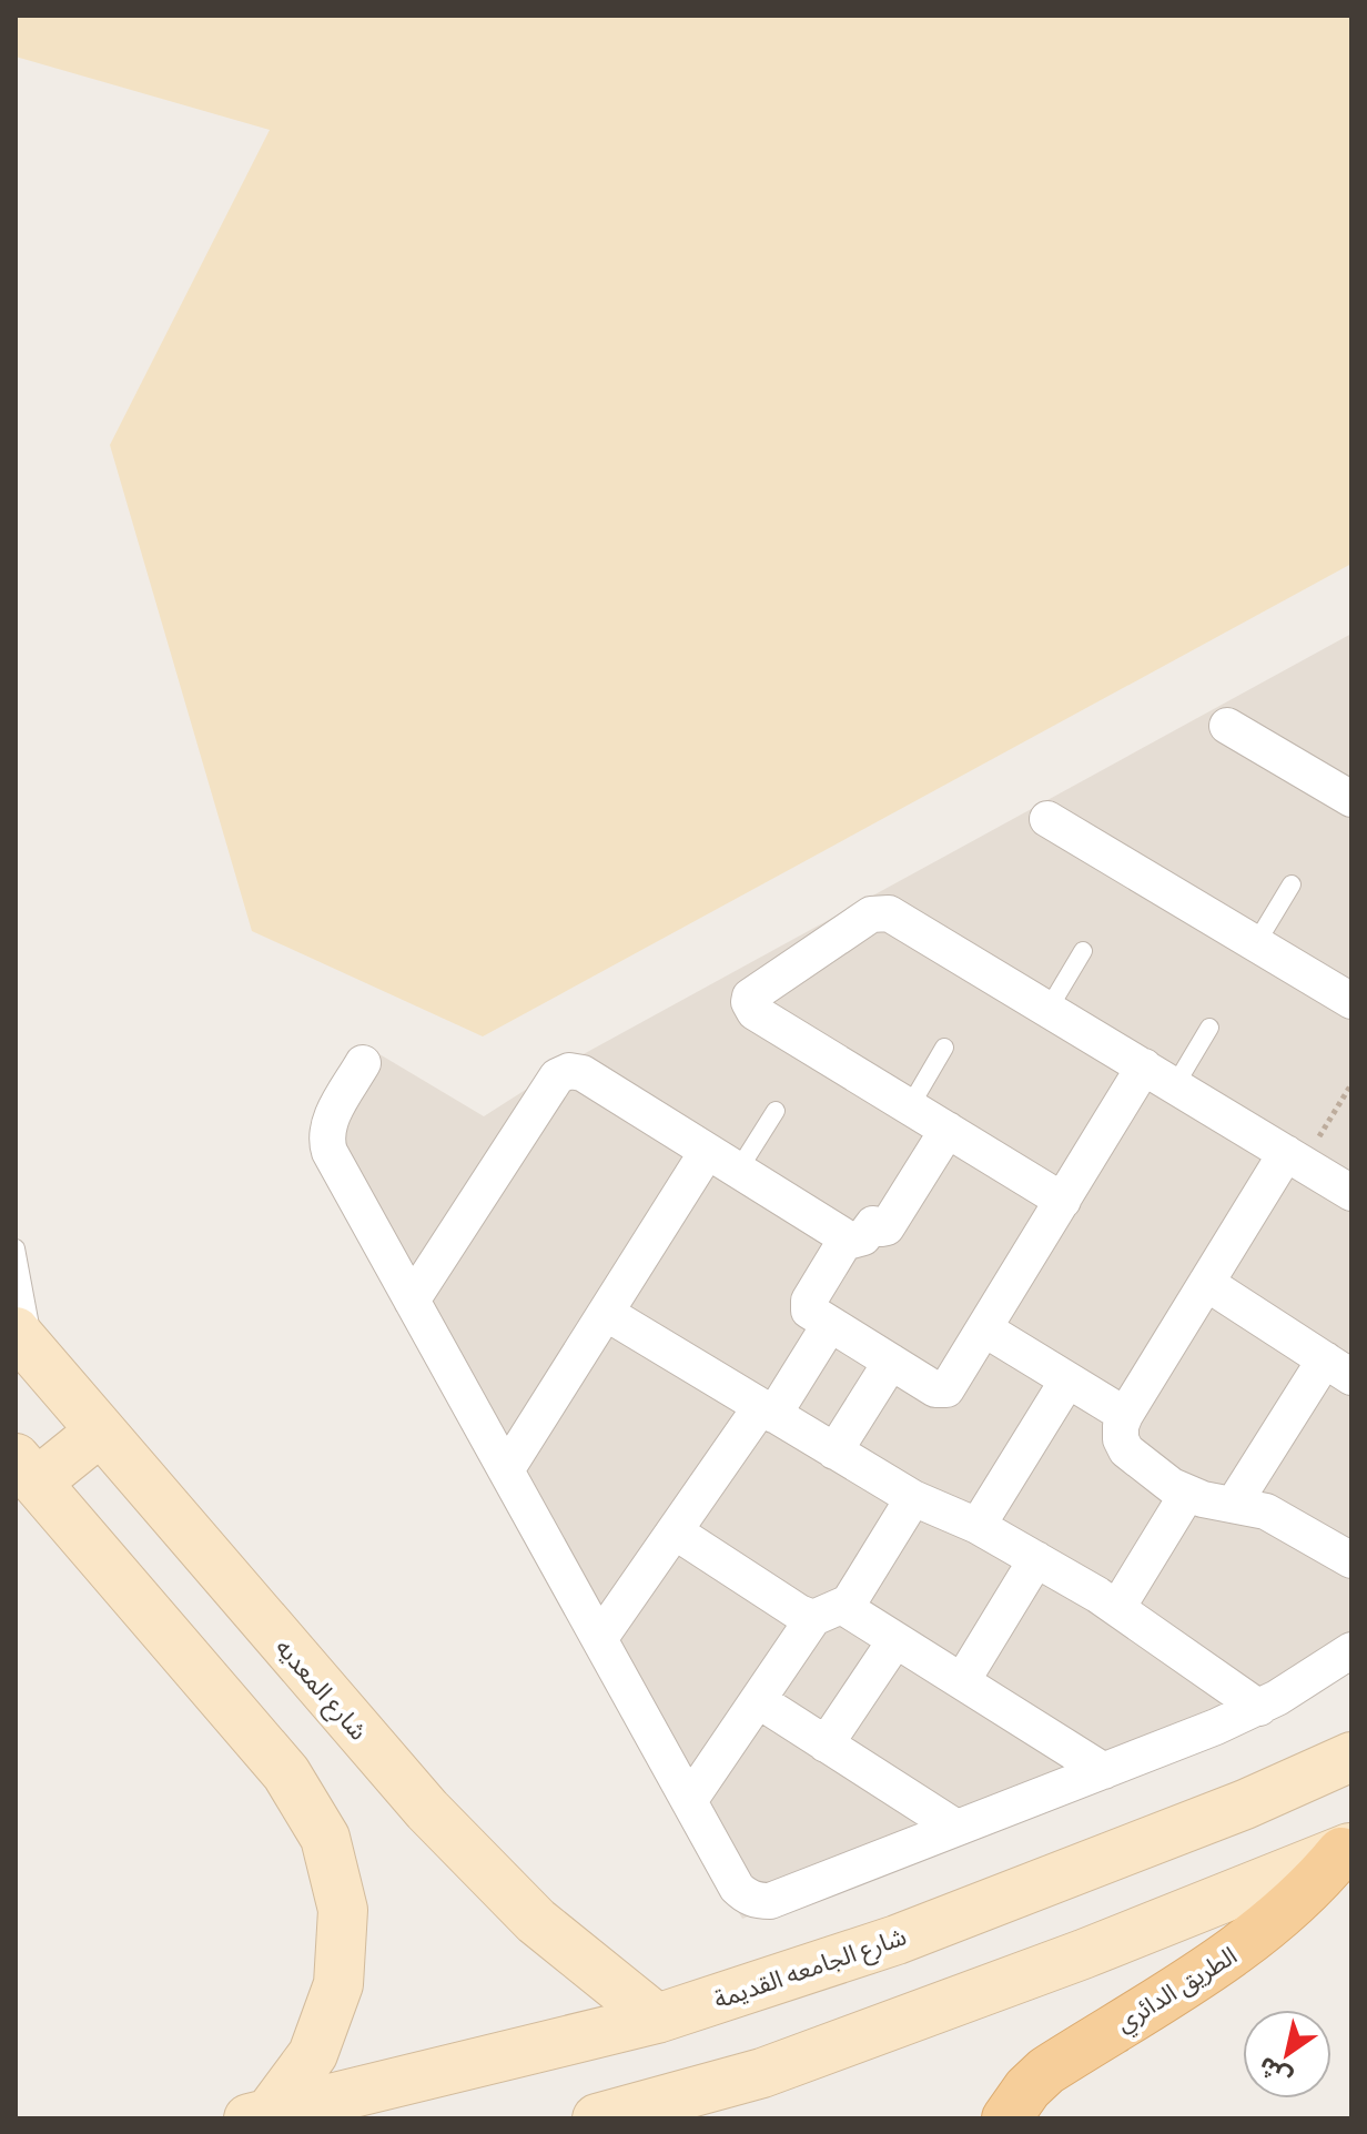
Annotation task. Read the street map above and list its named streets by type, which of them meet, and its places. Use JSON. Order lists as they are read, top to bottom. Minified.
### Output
{"streets":{"main road":["شارع المعديه","شارع الجامعه القديمة","الطريق الدائري"]},"crossings":[["شارع المعديه","شارع الجامعه القديمة"]],"north":"bottom left"}
